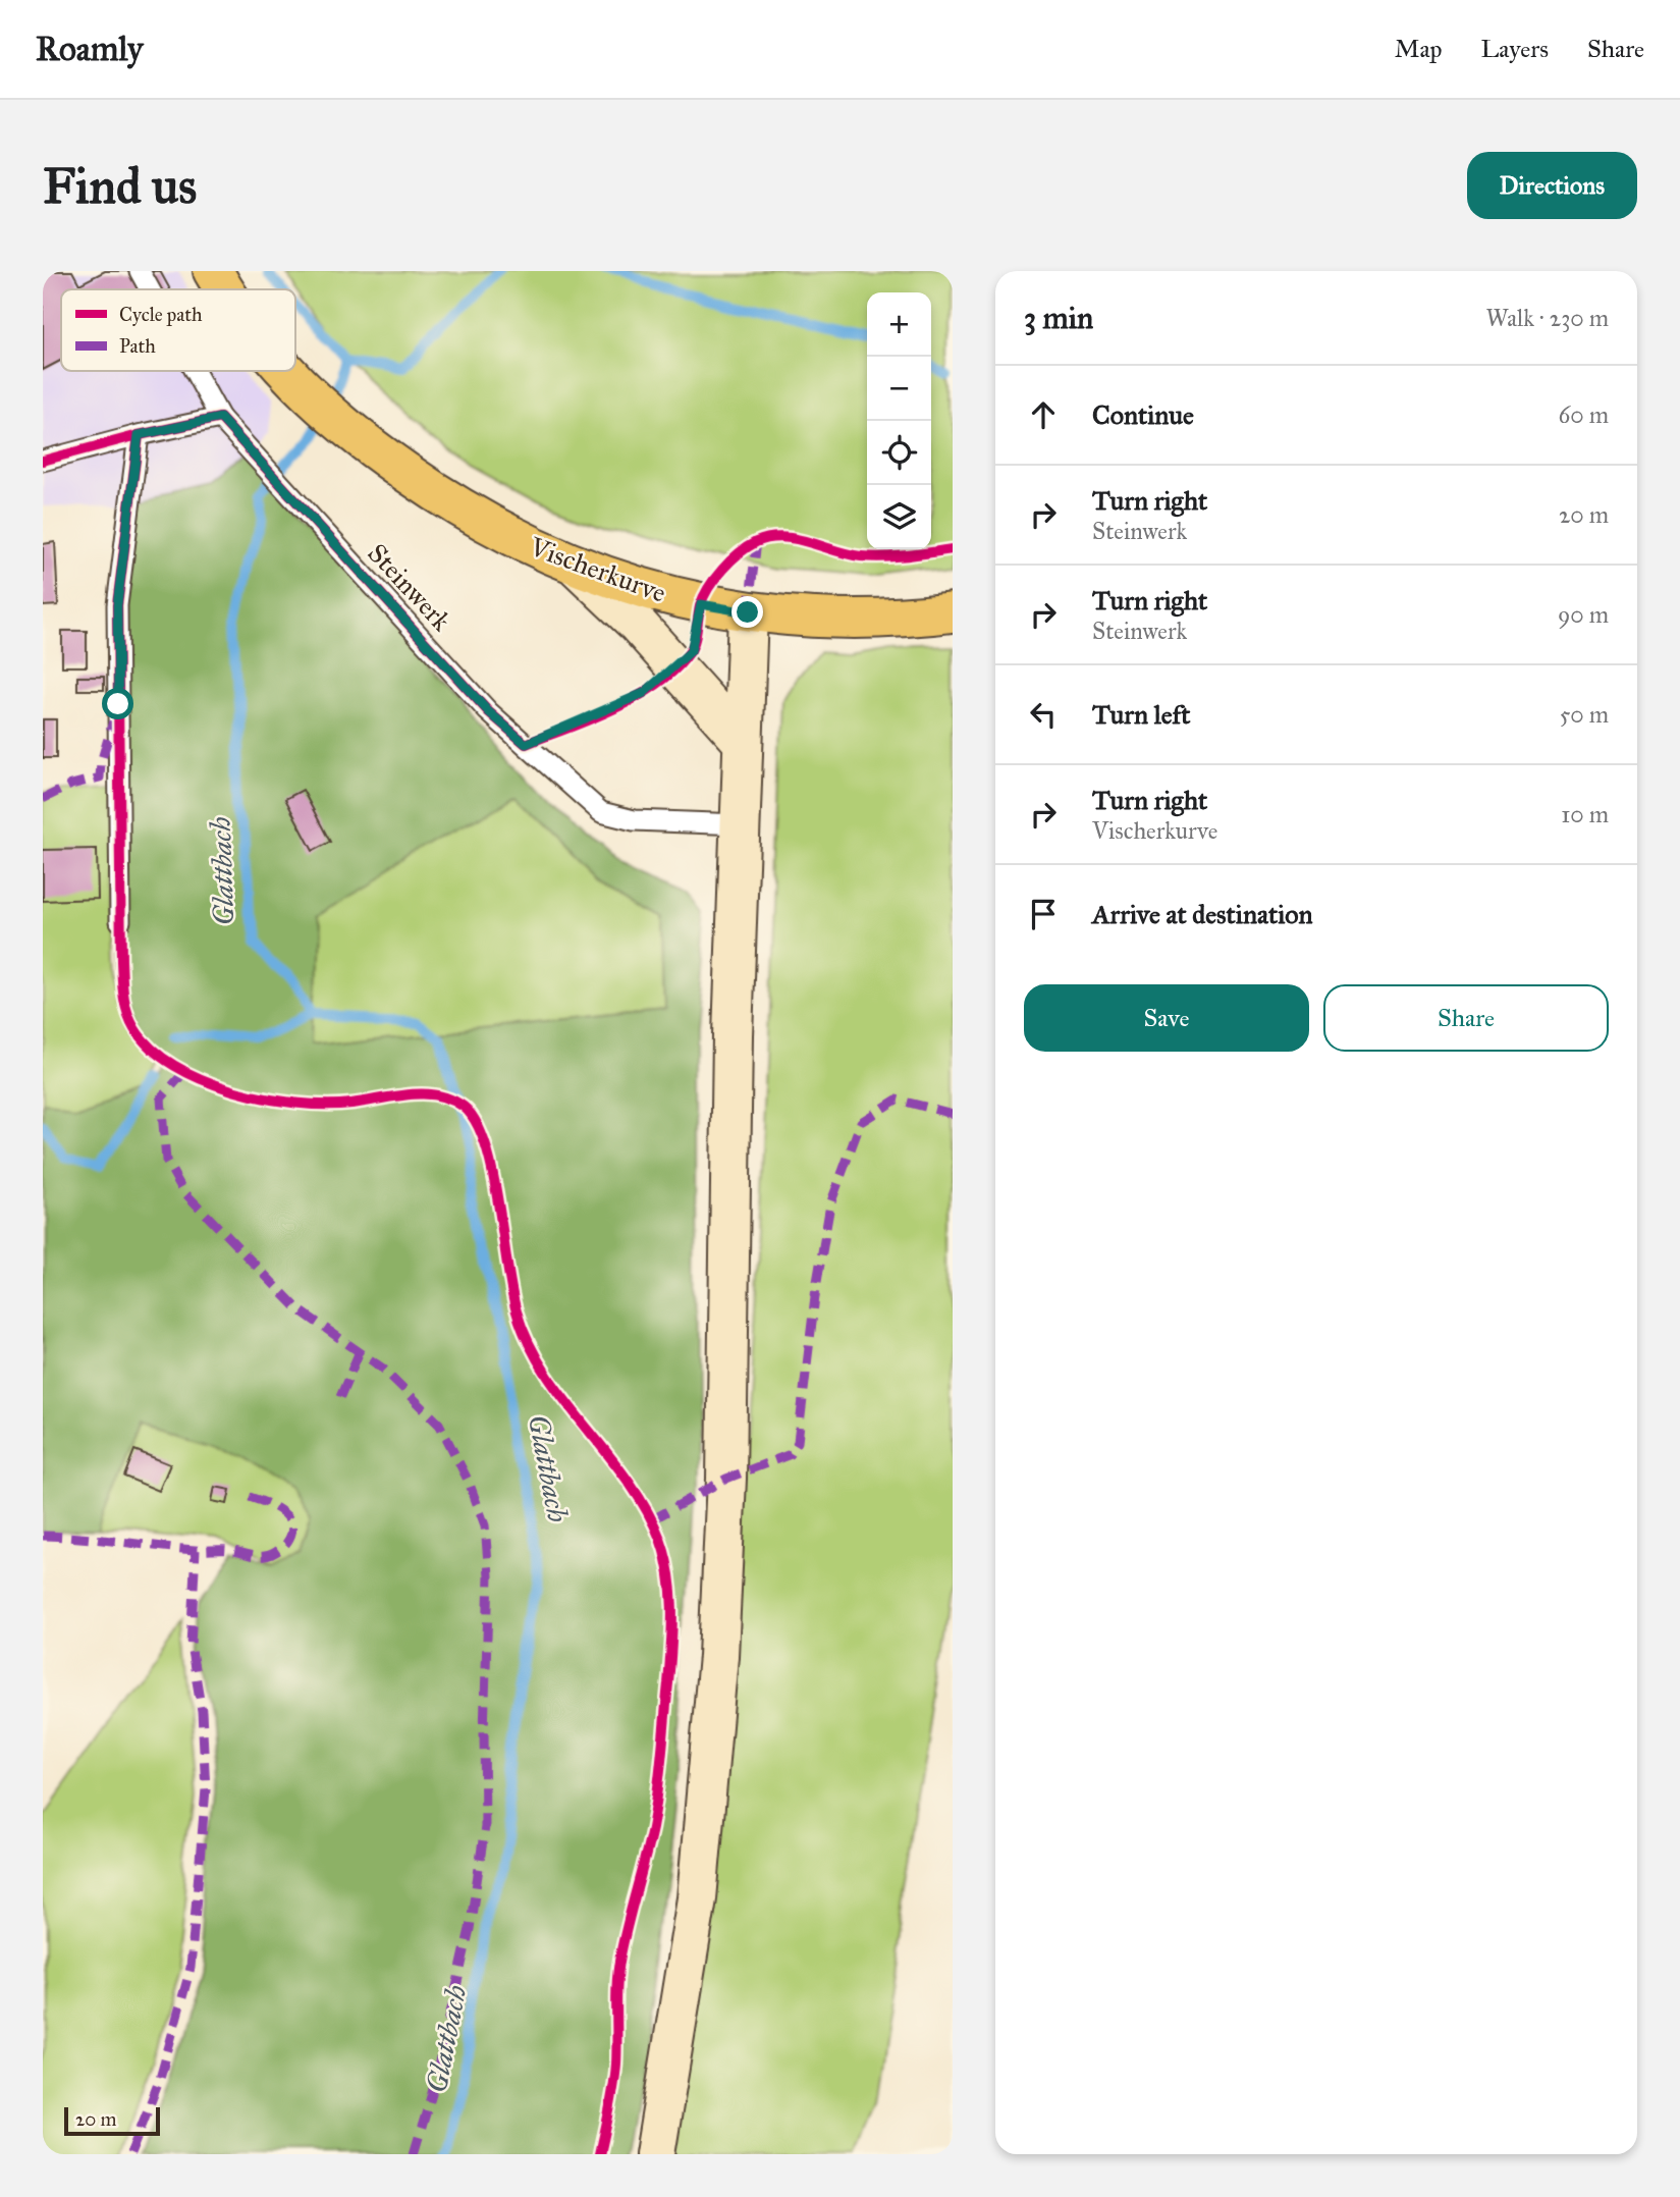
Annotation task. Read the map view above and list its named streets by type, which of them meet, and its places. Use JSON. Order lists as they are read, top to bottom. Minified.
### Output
{"streets":{"main road":["Vischerkurve"],"lane":["Steinwerk"]},"water":["Glattbach"],"legend":["Cycle path","Path"],"scale_bar":"20 m","page":{"header":"Roamly","nav":["Map","Layers","Share"],"buttons":["Directions",["Save","Share"]],"title":"Find us","heading":["3 min","Walk · 230 m"],"map_buttons":["+","−"],"list":[["Continue","60 m"],["Turn right","Steinwerk","20 m"],["Turn right","Steinwerk","90 m"],["Turn left","50 m"],["Turn right","Vischerkurve","10 m"],"Arrive at destination"],"scale":"20 m"}}
